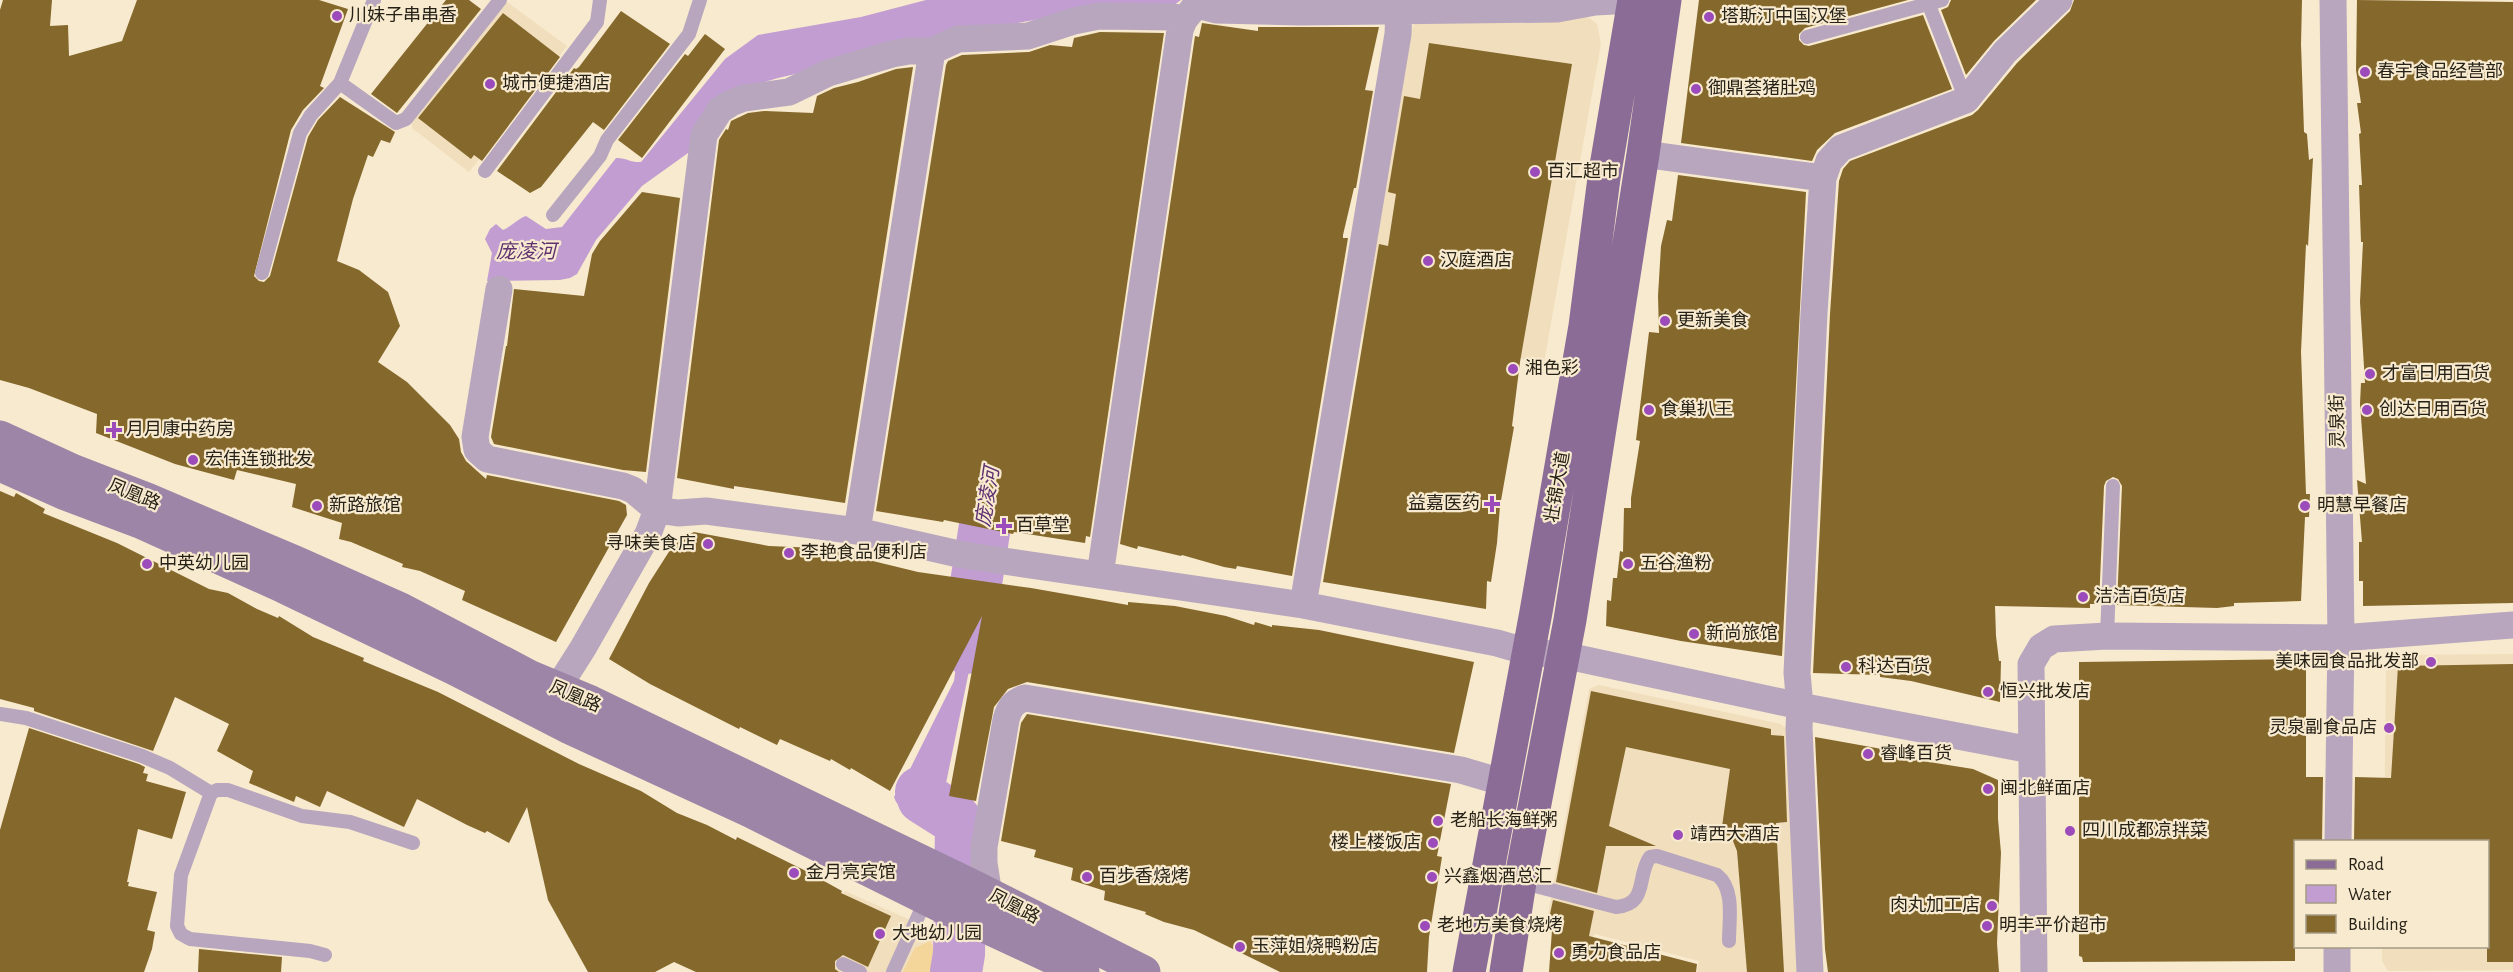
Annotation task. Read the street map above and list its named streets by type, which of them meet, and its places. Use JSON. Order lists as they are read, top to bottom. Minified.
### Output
{"streets":{"main road":["壮锦大道","凤凰路"],"street":["灵泉街"]},"water":["庞凌河"],"places":{"other":["川妹子串串香","塔斯汀中国汉堡","春宇食品经营部","城市便捷酒店","御鼎荟猪肚鸡","百汇超市","汉庭酒店","更新美食","湘色彩","才富日用百货","食巢扒王","创达日用百货","宏伟连锁批发","新路旅馆","明慧早餐店","寻味美食店","李艳食品便利店","中英幼儿园","五谷渔粉","洁洁百货店","新尚旅馆","美味园食品批发部","科达百货","恒兴批发店","灵泉副食品店","睿峰百货","闽北鲜面店","老船长海鲜粥","四川成都凉拌菜","靖西大酒店","楼上楼饭店","金月亮宾馆","百步香烧烤","兴鑫烟酒总汇","肉丸加工店","老地方美食烧烤","明丰平价超市","大地幼儿园","玉萍姐烧鸭粉店","勇力食品店"],"health":["月月康中药房","益嘉医药","百草堂"]},"legend":["Road","Water","Building"]}
